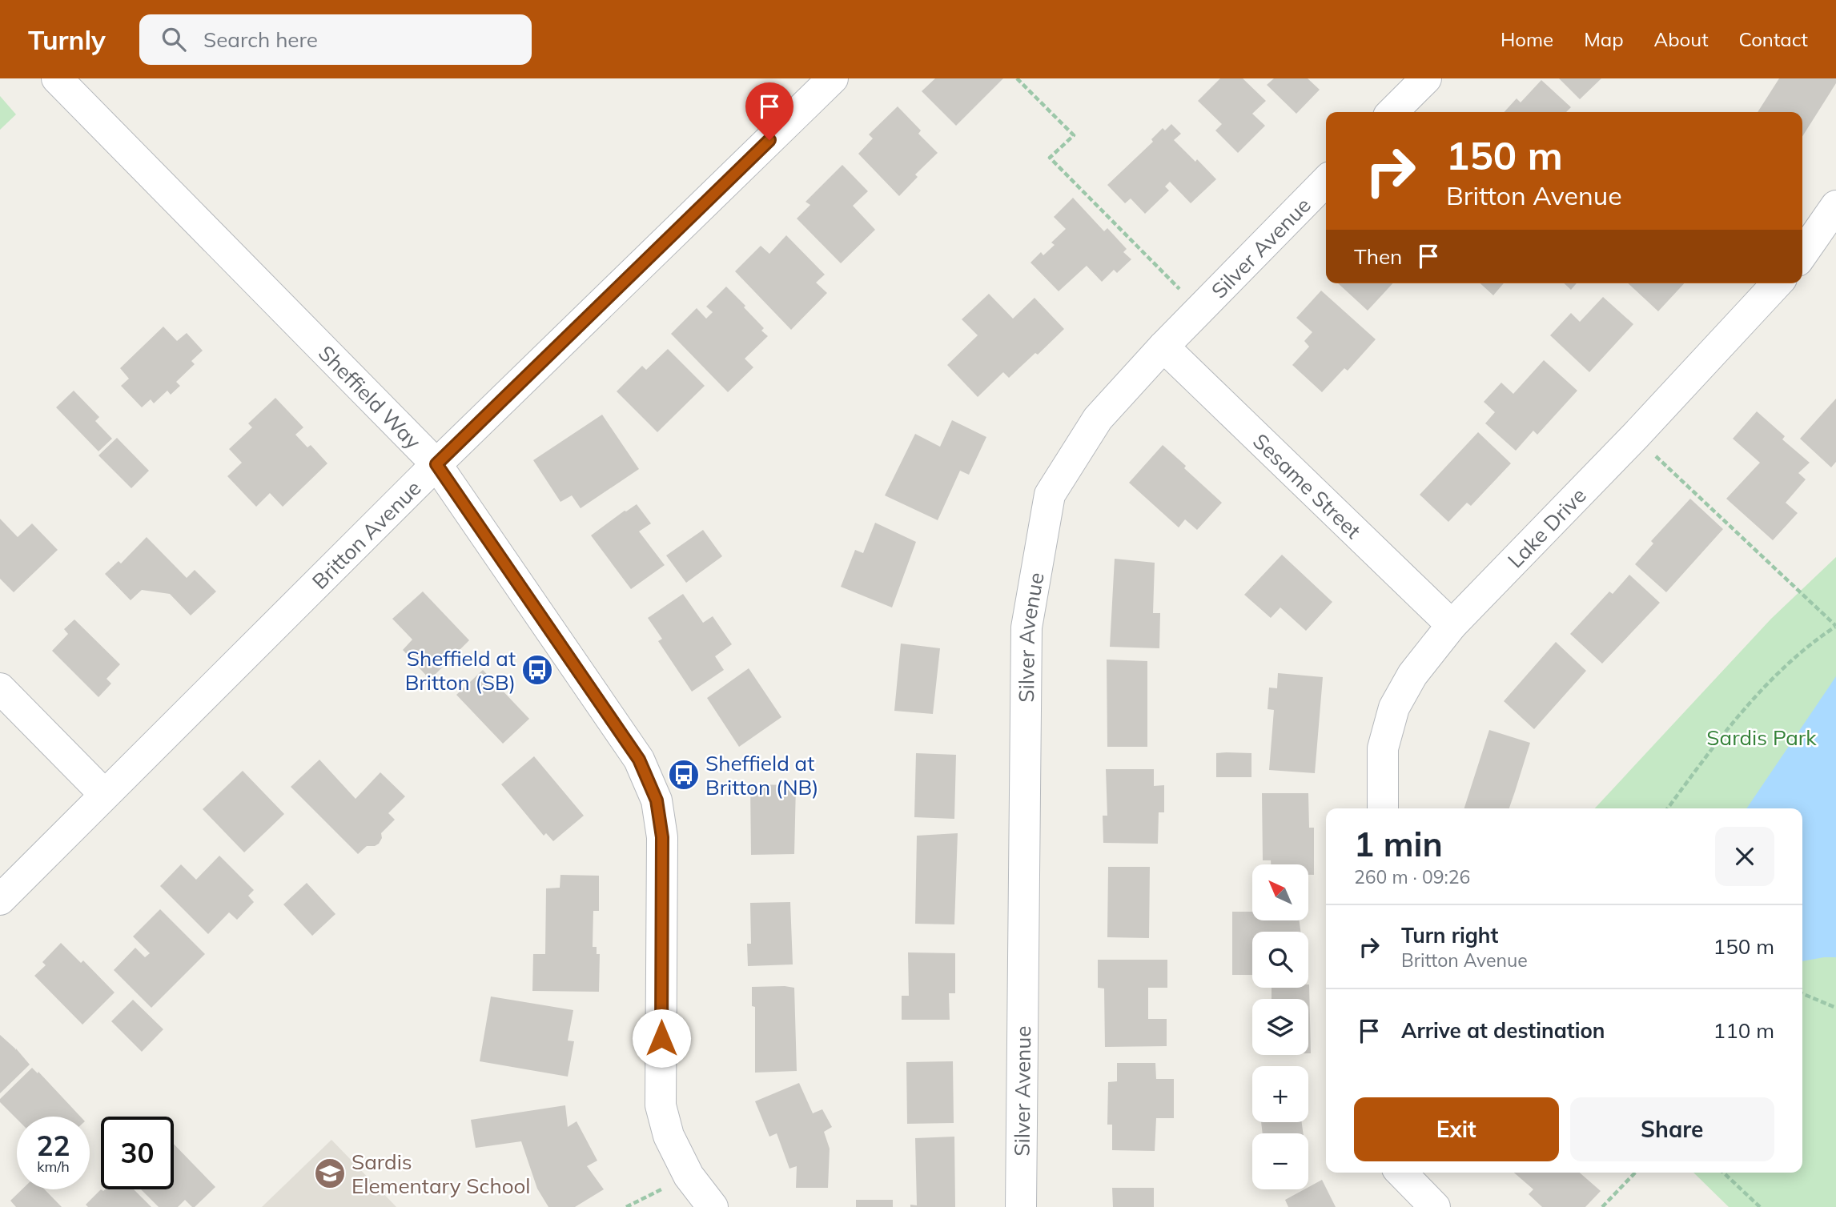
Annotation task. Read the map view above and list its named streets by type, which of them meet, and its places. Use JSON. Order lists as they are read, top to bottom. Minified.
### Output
{"streets":{"street":["Silver Avenue","Sheffield Way","Sesame Street","Lake Drive","Britton Avenue"]},"crossings":[["Silver Avenue","Sesame Street"],["Sheffield Way","Britton Avenue"],["Sesame Street","Lake Drive"]],"parks":["Sardis Park"],"places":{"bus stop":["Sheffield at Britton (SB)","Sheffield at Britton (NB)"],"school or university":["Sardis Elementary School"]},"north":"top left","page":{"header":"Turnly","search":"Search here","nav":["Home","Map","About","Contact"],"turn":["150 m","Britton Avenue"],"then":"Then","heading":["1 min","260 m · 09:26"],"map_buttons":["+","−"],"list":[{"name":"Turn right","note":"Britton Avenue","value":"150 m"},{"name":"Arrive at destination","value":"110 m"}],"buttons":["Exit","Share"],"speed":"22 km/h","limit":"30"}}
